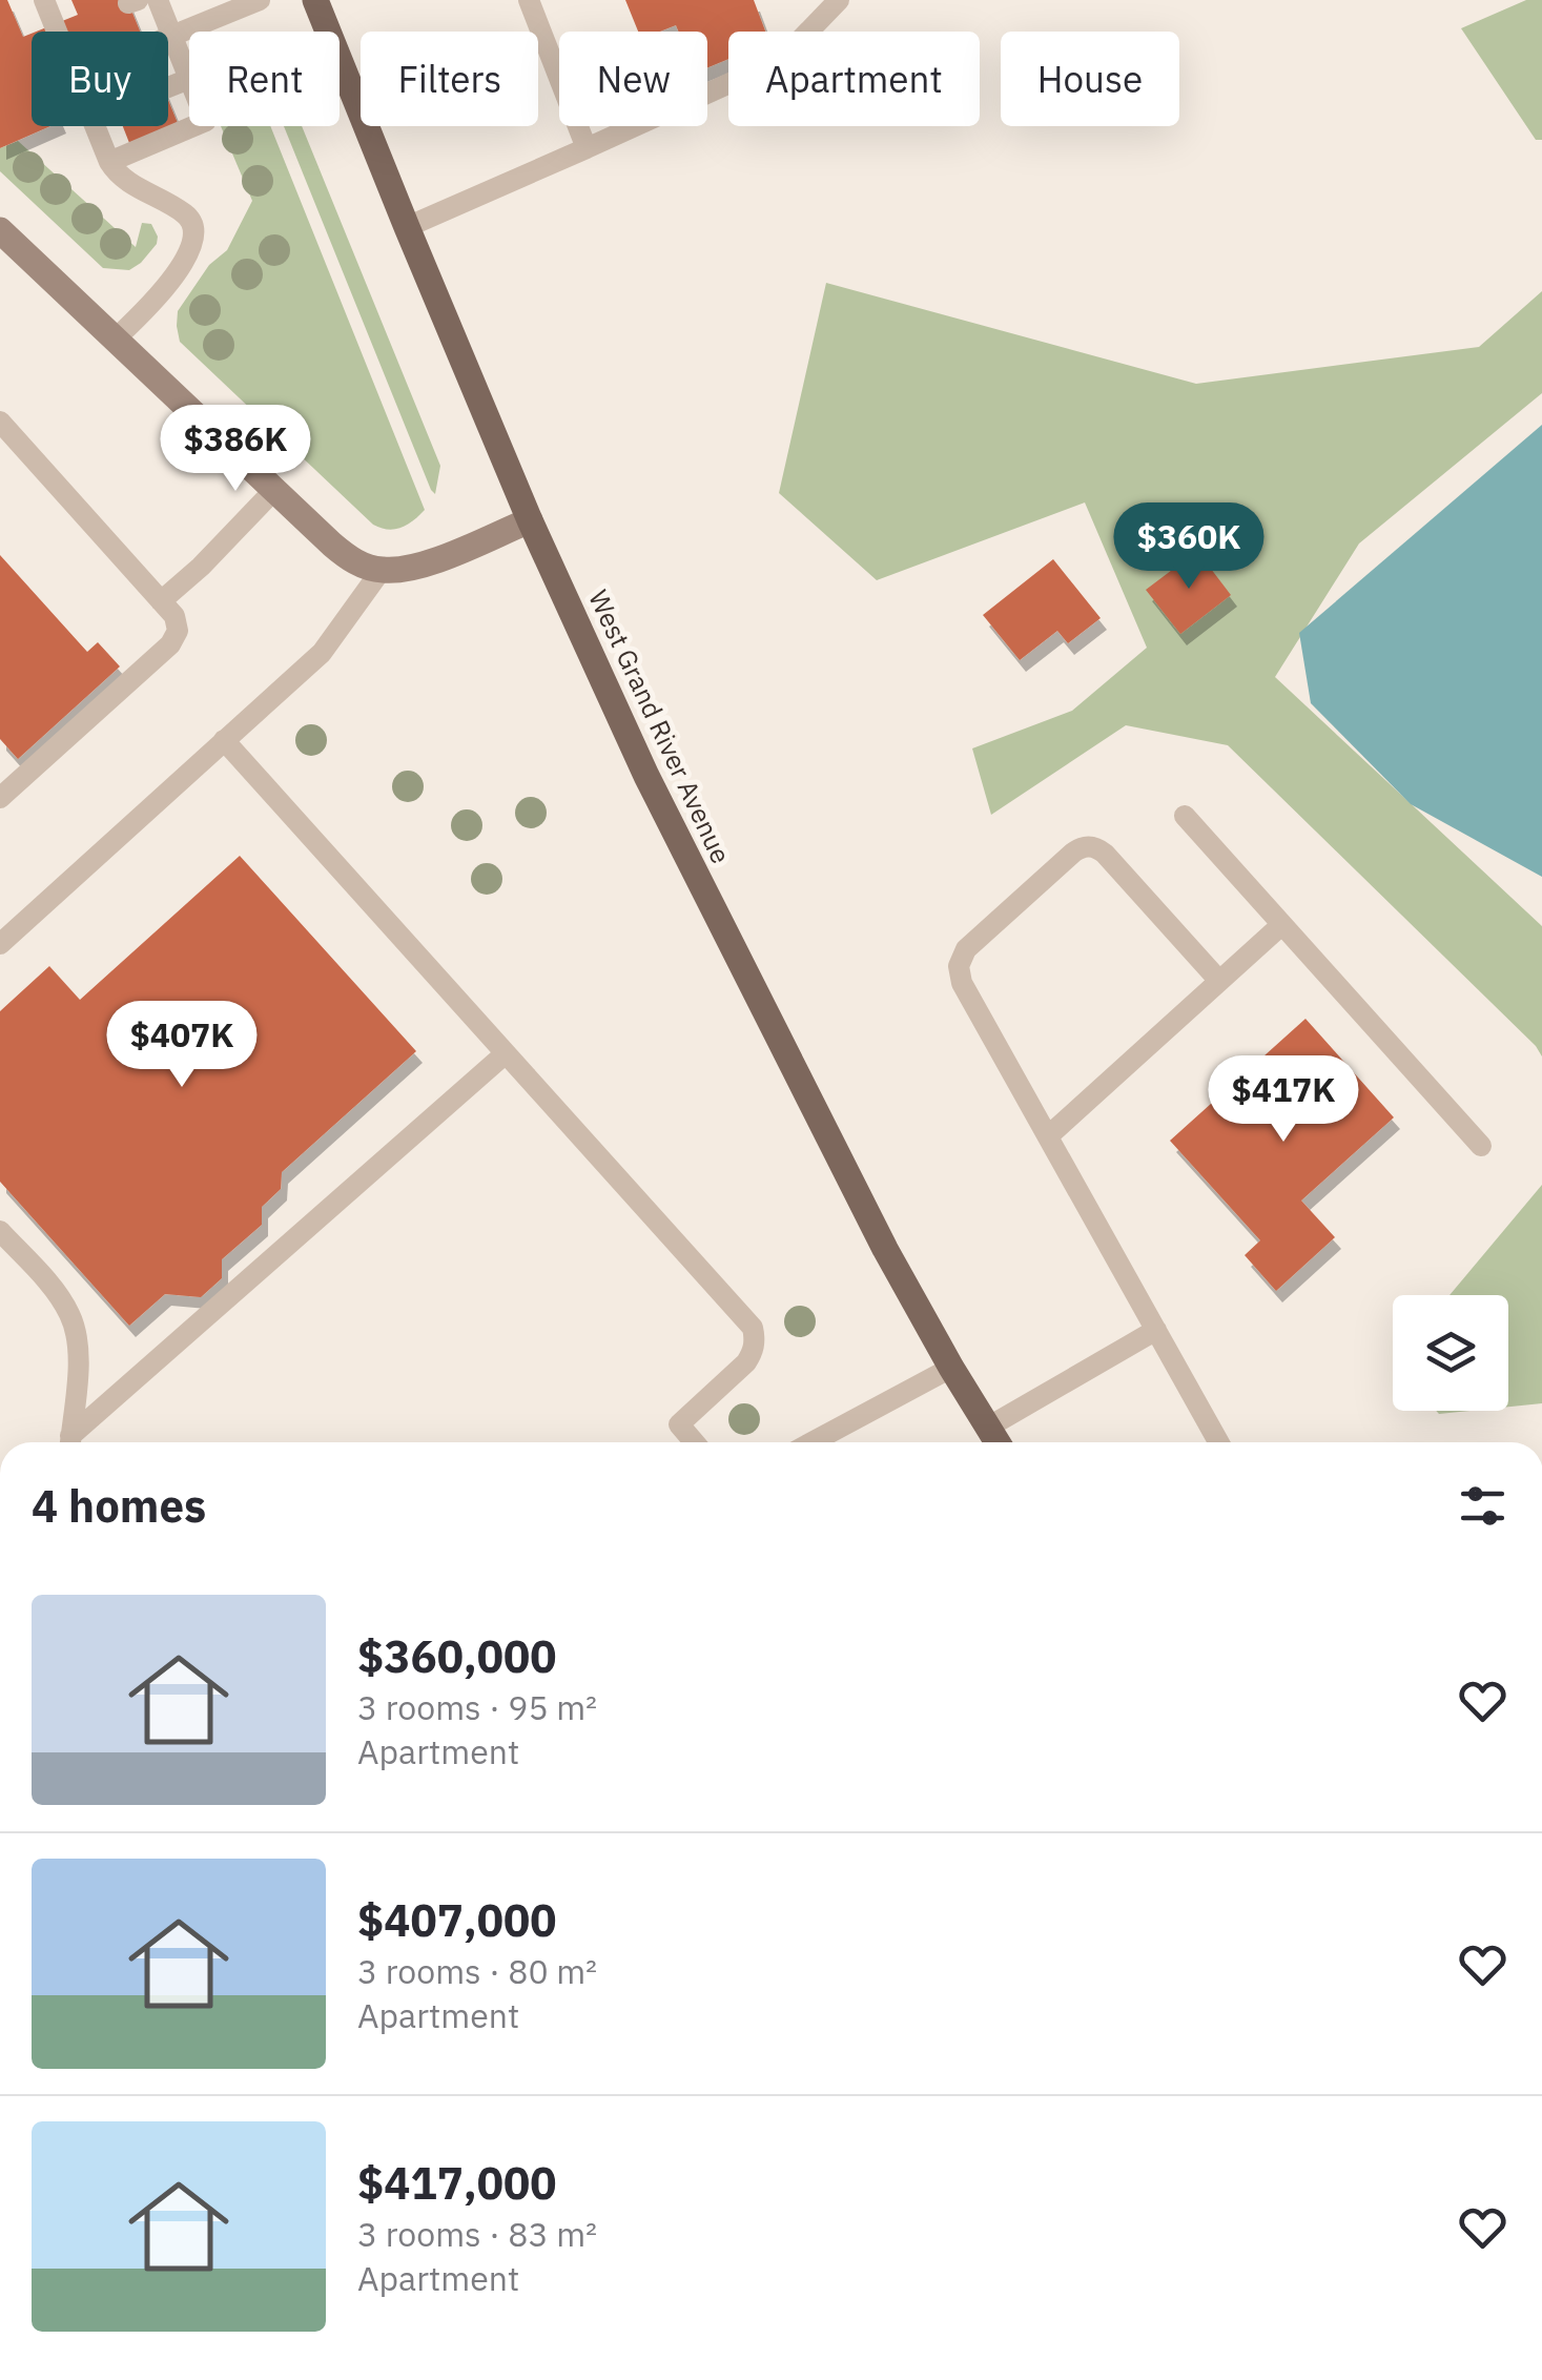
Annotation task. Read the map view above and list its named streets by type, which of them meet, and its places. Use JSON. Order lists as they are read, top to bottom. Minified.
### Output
{"streets":{"main road":["West Grand River Avenue"]},"page":{"chip":["Buy","Rent","Filters","New","Apartment","House"],"price":["$386K","$360K","$407K","$417K"],"heading":"4 homes","list":[{"name":"$360,000","note":"3 rooms · 95 m² · Apartment"},{"name":"$407,000","note":"3 rooms · 80 m² · Apartment"},{"name":"$417,000","note":"3 rooms · 83 m² · Apartment"}]}}
